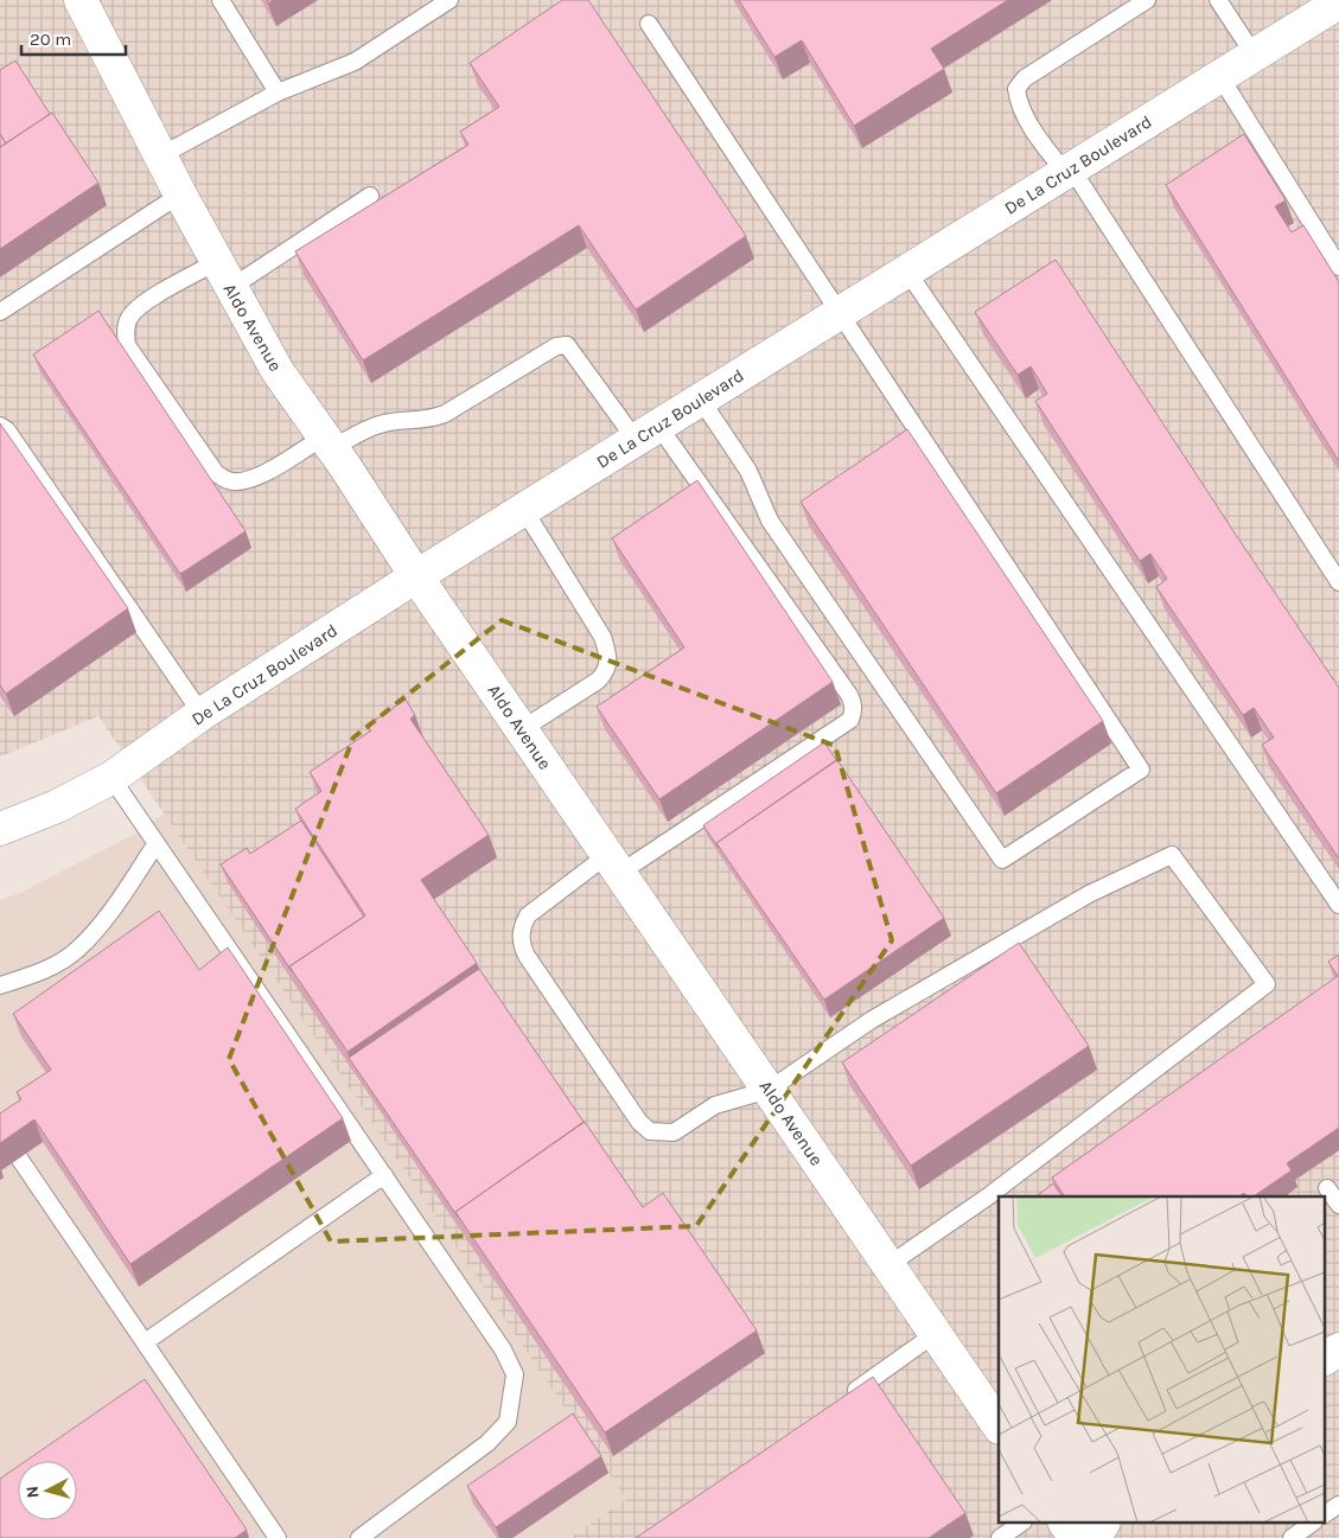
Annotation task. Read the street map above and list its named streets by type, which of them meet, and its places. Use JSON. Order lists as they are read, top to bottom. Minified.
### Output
{"streets":{"street":["De La Cruz Boulevard","Aldo Avenue"]},"crossings":[["De La Cruz Boulevard","Aldo Avenue"]],"scale_bar":"20 m","north":"left"}
